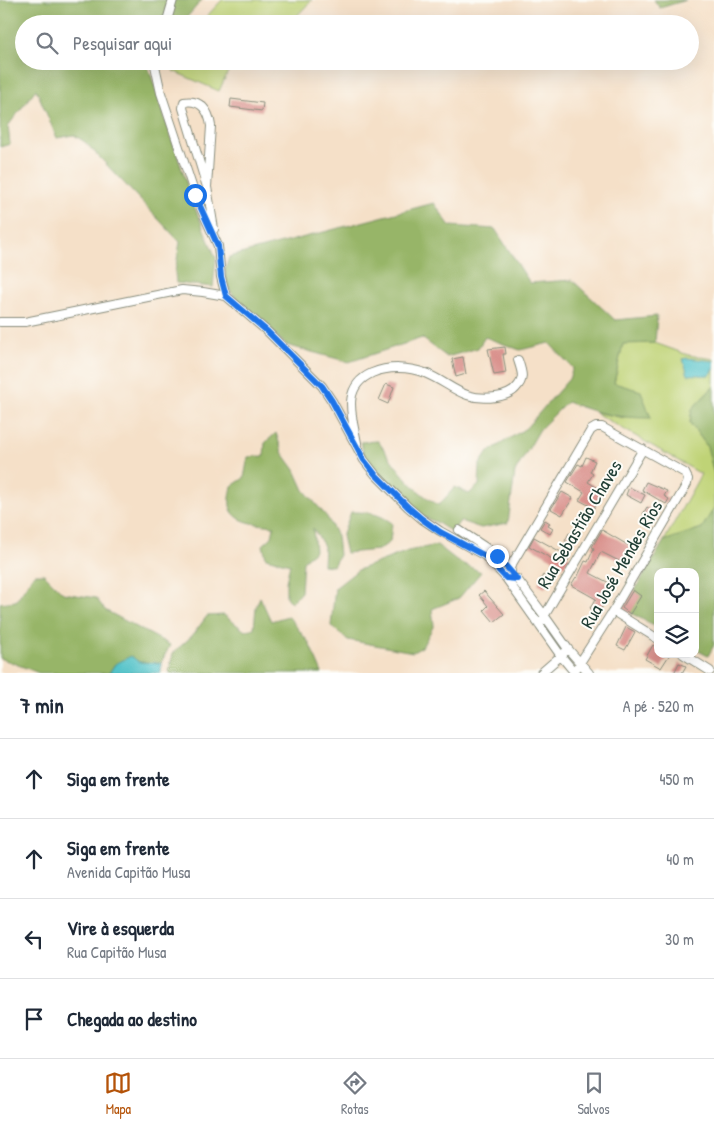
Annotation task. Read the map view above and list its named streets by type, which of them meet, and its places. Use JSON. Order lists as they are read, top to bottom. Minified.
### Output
{"streets":{"street":["Rua Sebastião Chaves","Rua José Mendes Rios"]},"crossings":[["Rua Sebastião Chaves","Rua José Mendes Rios"]],"page":{"search":"Pesquisar aqui","heading":["7 min","A pé · 520 m"],"list":[["Siga em frente","450 m"],["Siga em frente","Avenida Capitão Musa","40 m"],["Vire à esquerda","Rua Capitão Musa","30 m"],"Chegada ao destino"],"nav":["Mapa","Rotas","Salvos"]}}
